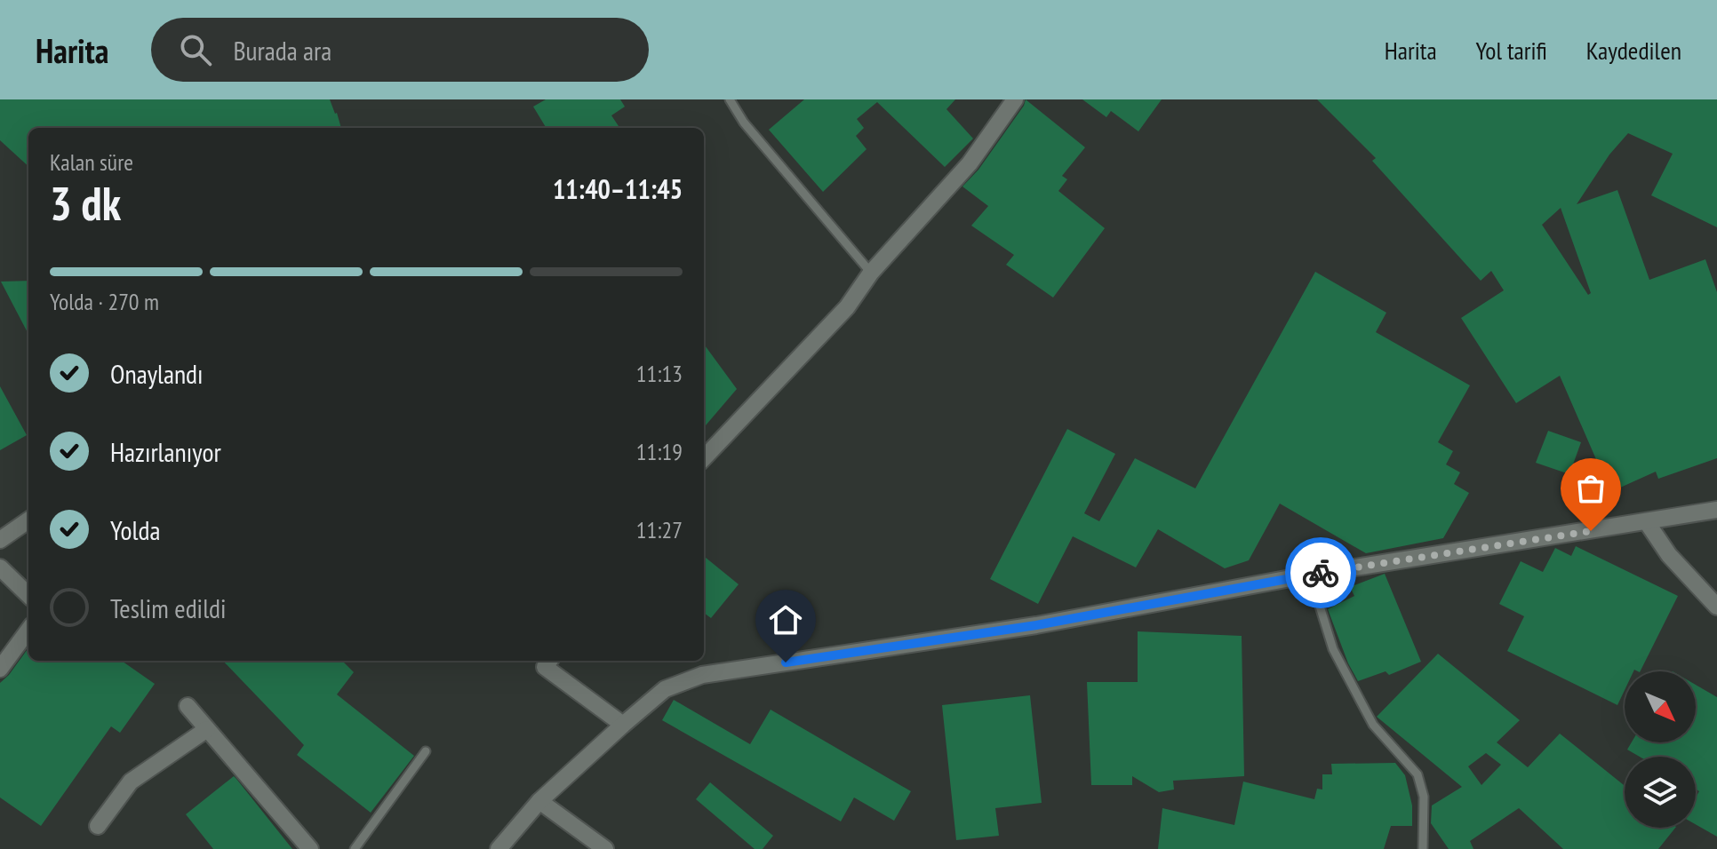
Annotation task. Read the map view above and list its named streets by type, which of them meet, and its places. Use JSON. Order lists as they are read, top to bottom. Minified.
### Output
{"north":"bottom right","page":{"header":"Harita","search":"Burada ara","nav":["Harita","Yol tarifi","Kaydedilen"],"heading":["3 dk","Kalan süre","11:40–11:45"],"bar":"Yolda · 270 m","list":[["Onaylandı","11:13"],["Hazırlanıyor","11:19"],["Yolda","11:27"],"Teslim edildi"]}}
